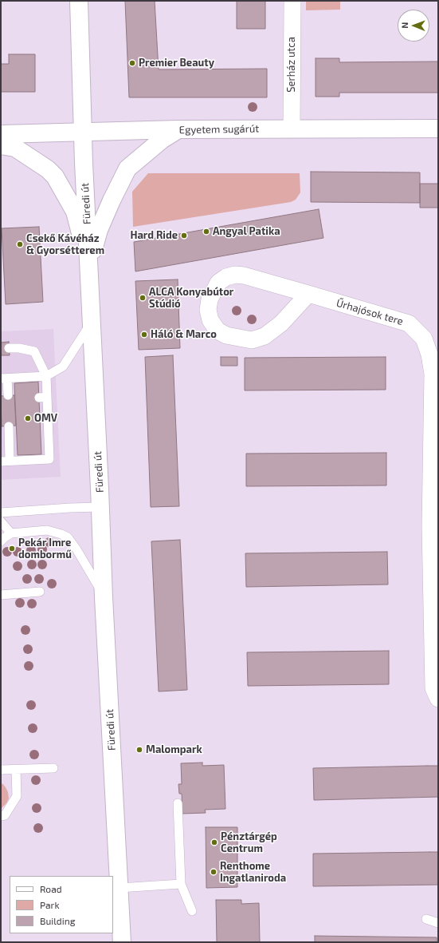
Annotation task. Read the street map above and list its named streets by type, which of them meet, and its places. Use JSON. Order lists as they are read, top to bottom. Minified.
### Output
{"streets":{"main road":["Egyetem sugárút","Füredi út"],"street":["Serház utca","Űrhajósok tere"]},"crossings":[["Serház utca","Egyetem sugárút"],["Egyetem sugárút","Füredi út"]],"places":["Premier Beauty","Angyal Patika","Hard Ride","Csekő Kávéház & Gyorsétterem","ALCA Konyabútor Stúdió","Háló & Marco","OMV","Pekár Imre dombormű","Malompark","Pénztárgép Centrum","Renthome Ingatlaniroda"],"legend":["Road","Park","Building"],"north":"left"}
